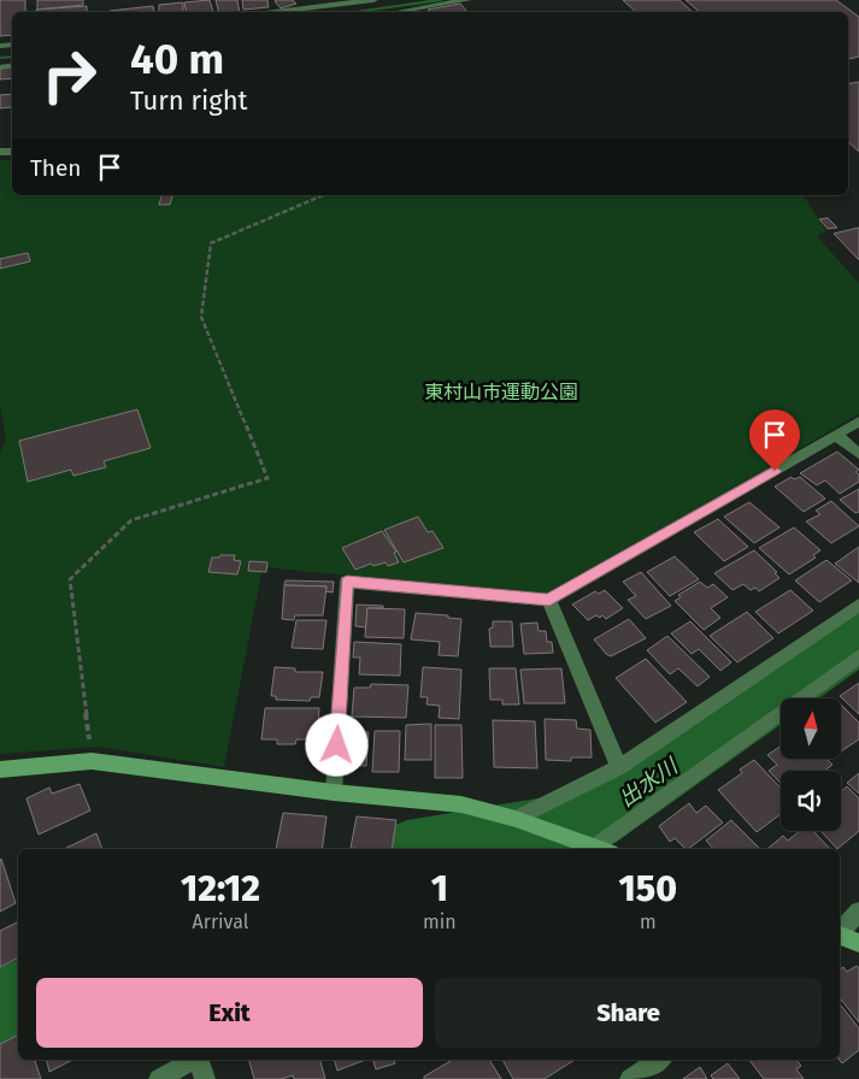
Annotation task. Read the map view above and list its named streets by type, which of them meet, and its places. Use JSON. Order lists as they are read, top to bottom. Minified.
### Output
{"water":["出水川"],"parks":["東村山市運動公園"],"north":"top","page":{"turn":["40 m","Turn right"],"then":"Then","eta":["12:12","Arrival","1","min","150","m"],"buttons":["Exit","Share"]}}
